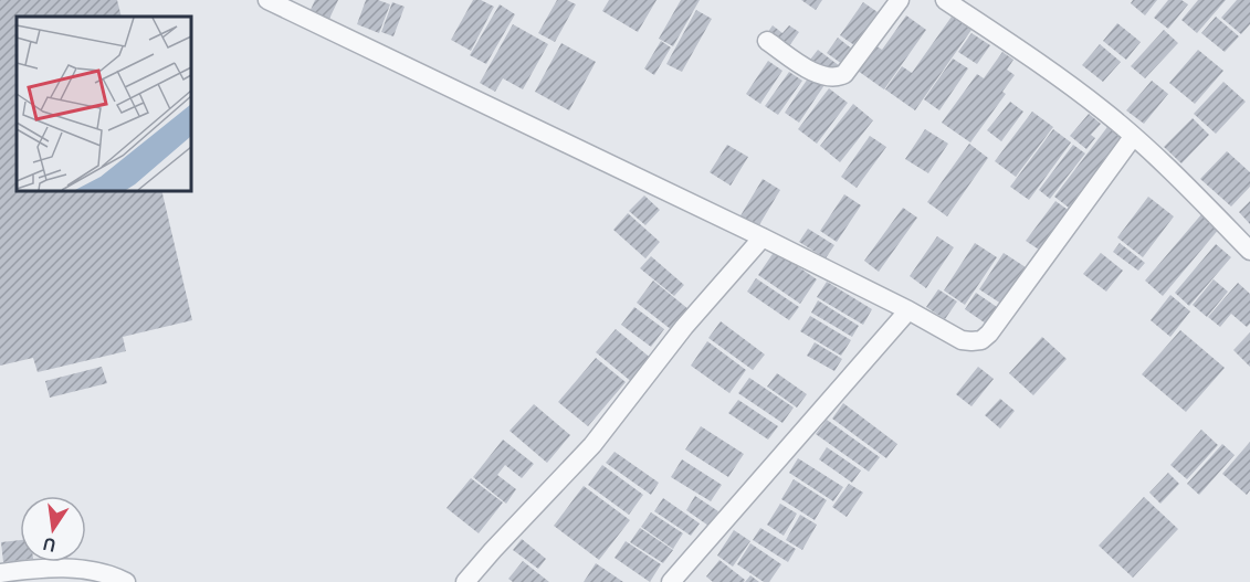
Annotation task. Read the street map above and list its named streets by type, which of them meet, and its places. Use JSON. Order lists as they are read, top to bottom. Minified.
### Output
{"north":"bottom"}
